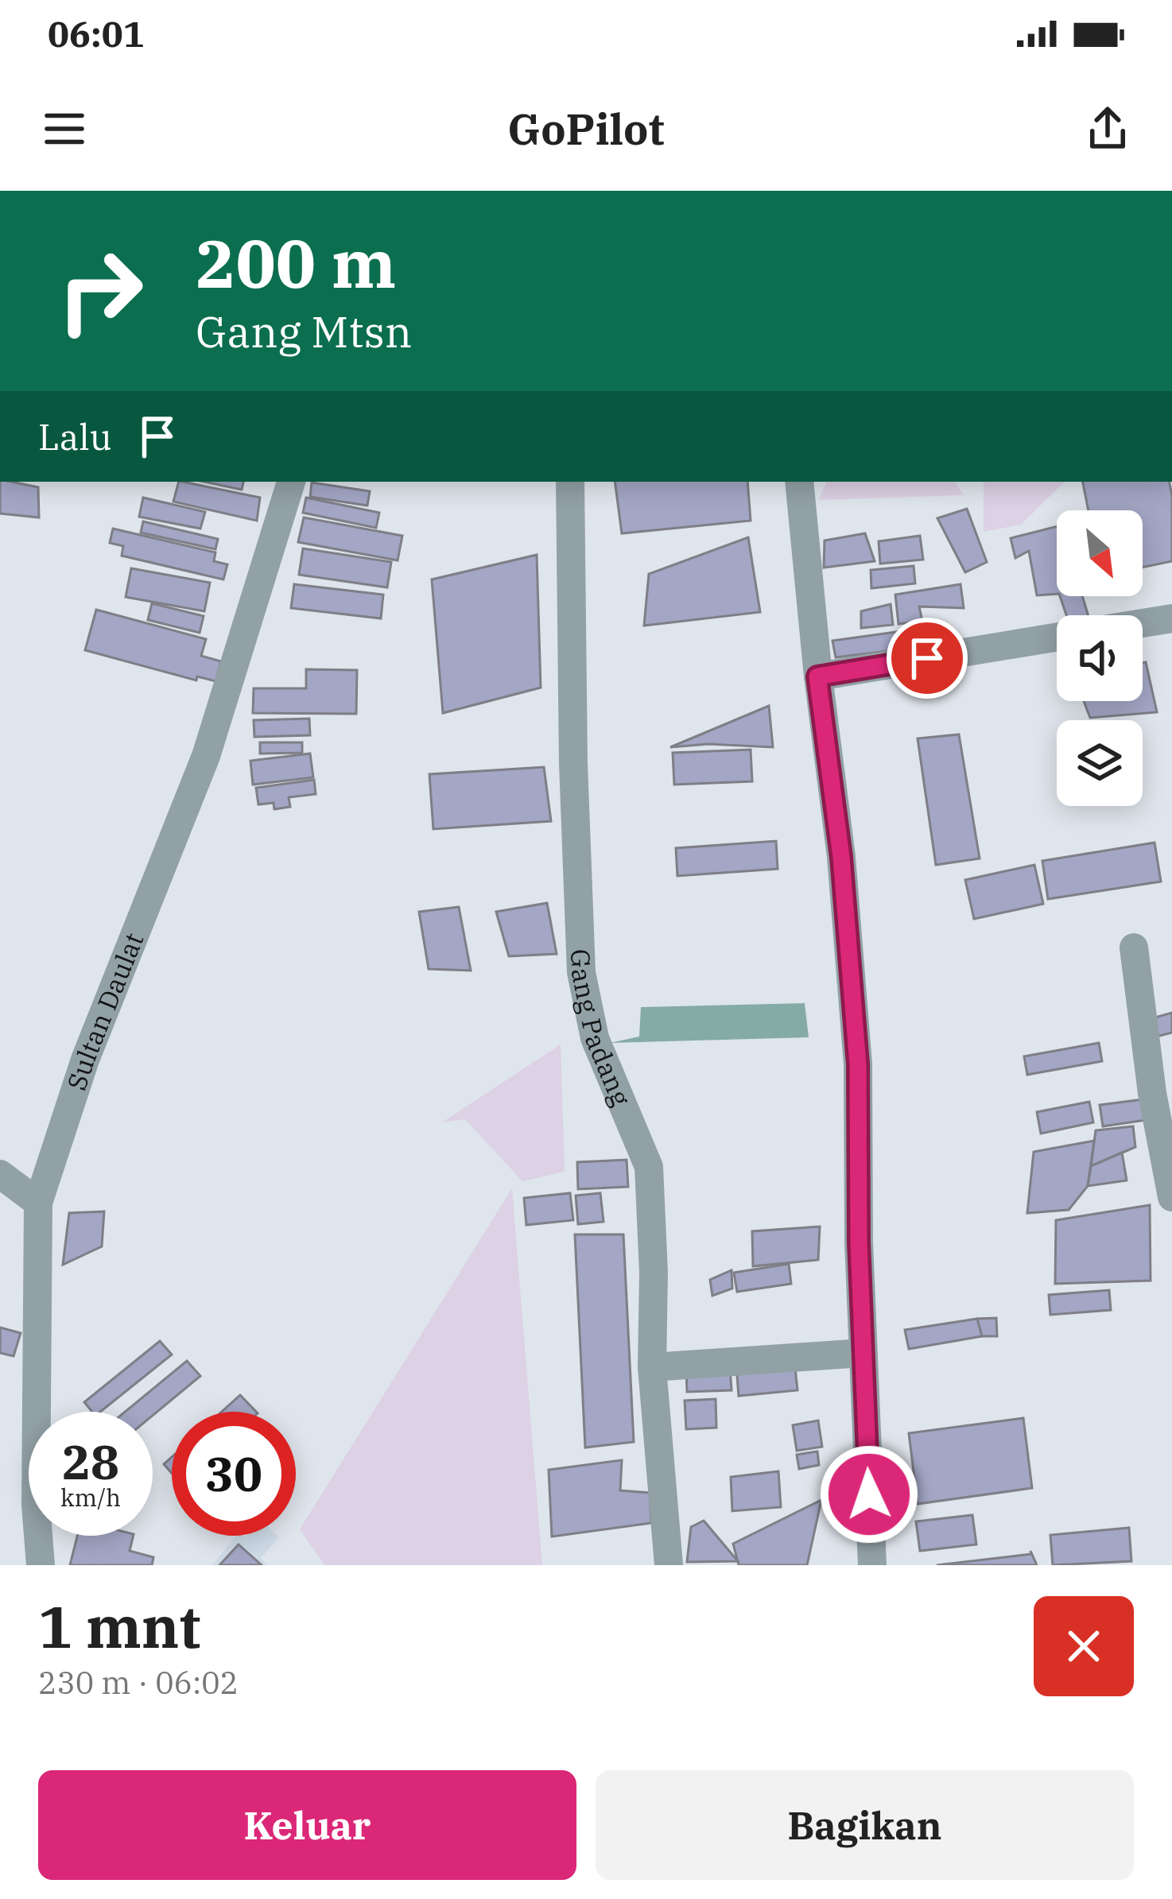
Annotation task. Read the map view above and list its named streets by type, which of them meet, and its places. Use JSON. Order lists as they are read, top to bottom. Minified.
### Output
{"streets":{"street":["Sultan Daulat","Gang Padang"]},"north":"bottom right","page":{"status":"06:01","header":"GoPilot","turn":["200 m","Gang Mtsn"],"then":"Lalu","speed":"28 km/h","limit":"30","heading":["1 mnt","230 m · 06:02"],"buttons":["Keluar","Bagikan"]}}
